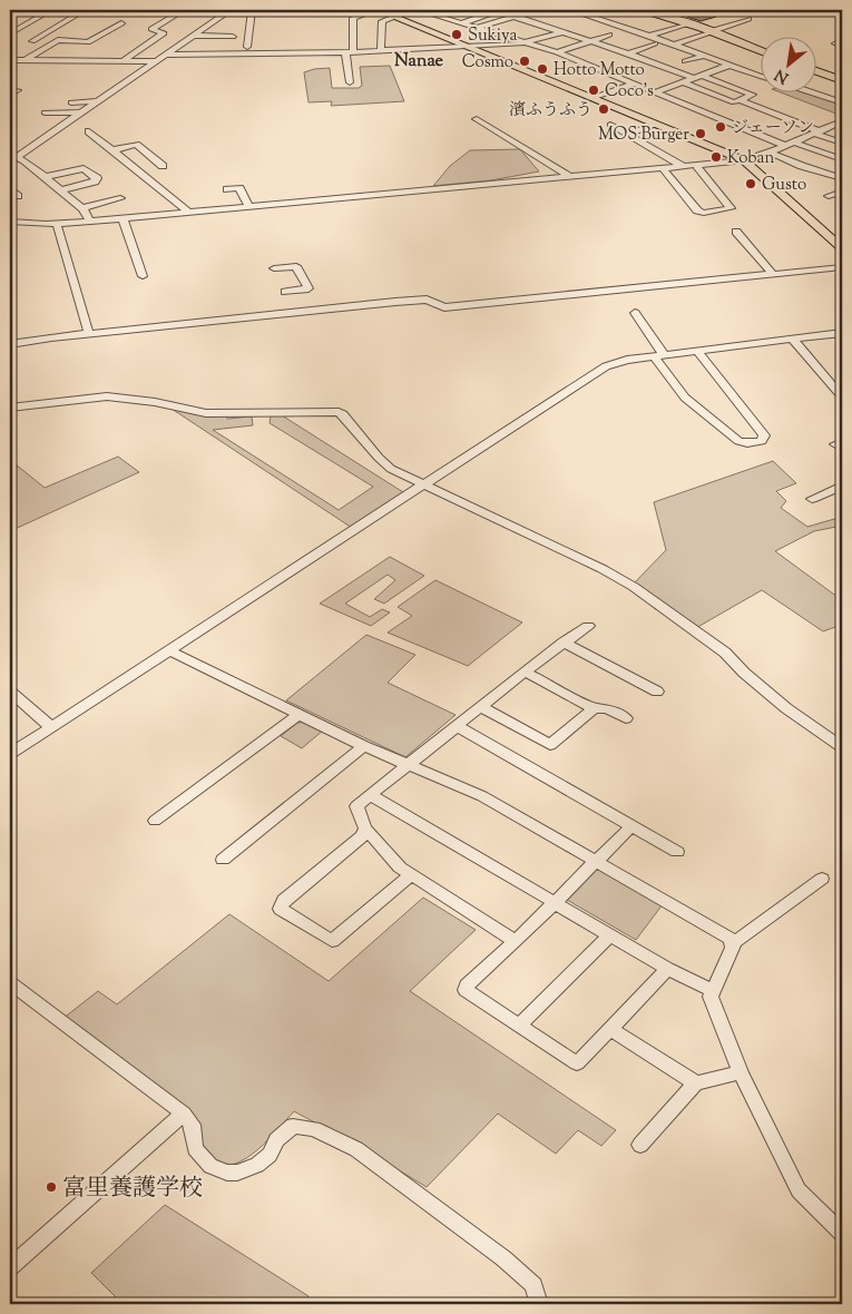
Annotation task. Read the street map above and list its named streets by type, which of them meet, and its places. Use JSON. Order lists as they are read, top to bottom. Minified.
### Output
{"districts":["Nanae"],"places":["Sukiya","Cosmo","Hotto Motto","Coco's","濱ふうふう","ジェーソン","MOS Burger","Koban","Gusto","富里養護学校"],"north":"bottom left"}
